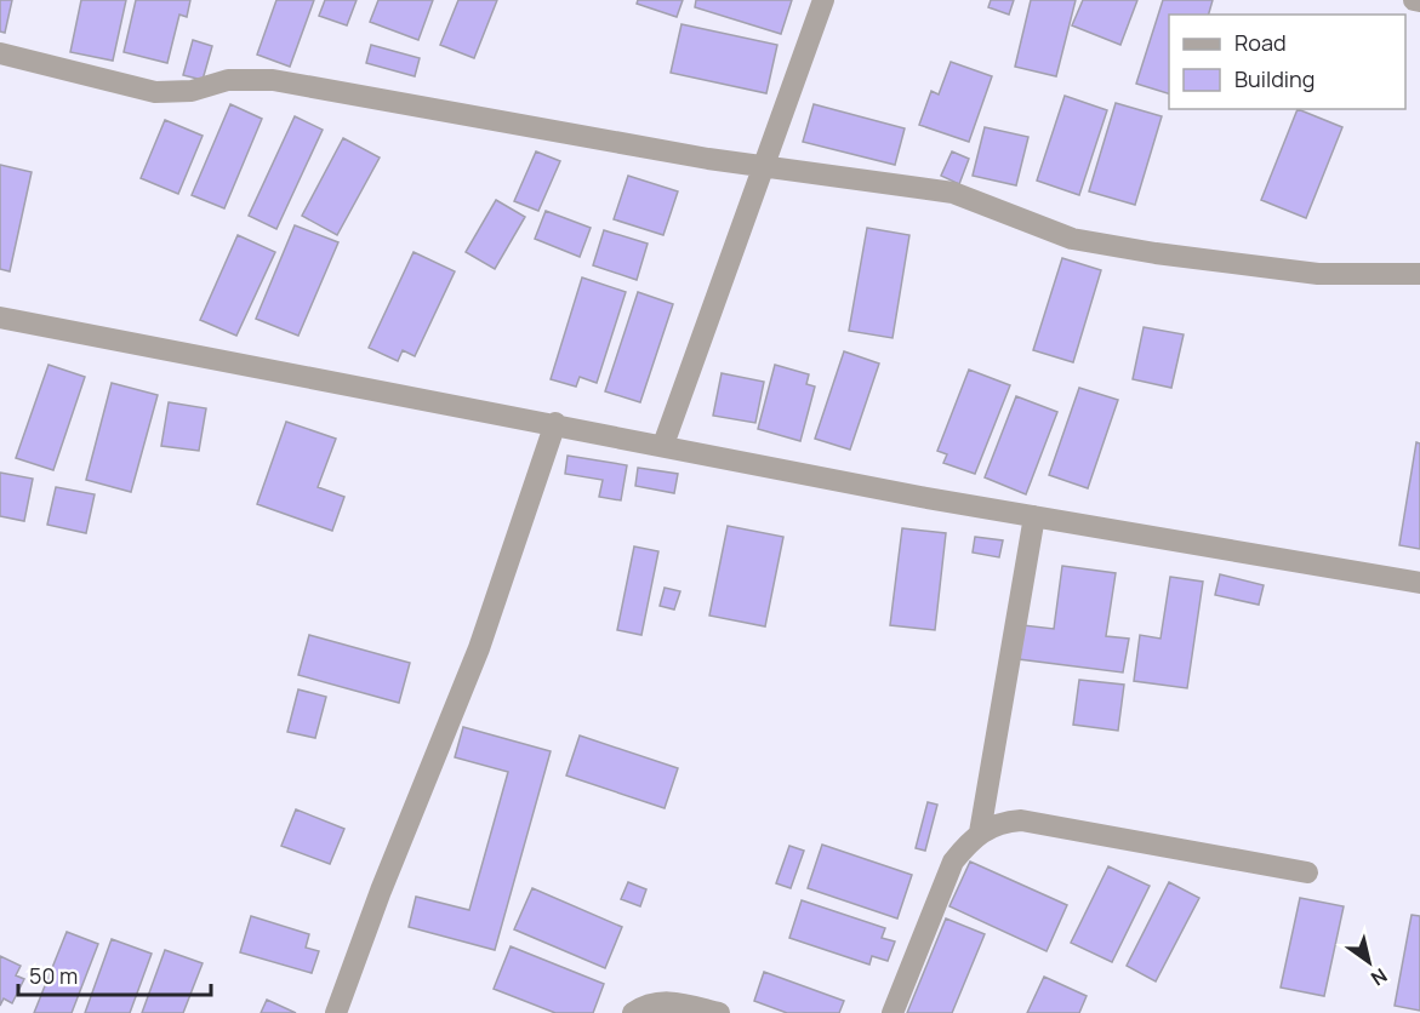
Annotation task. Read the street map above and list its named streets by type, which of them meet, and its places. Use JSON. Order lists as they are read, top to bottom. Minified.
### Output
{"legend":["Road","Building"],"scale_bar":"50 m","north":"bottom right"}
